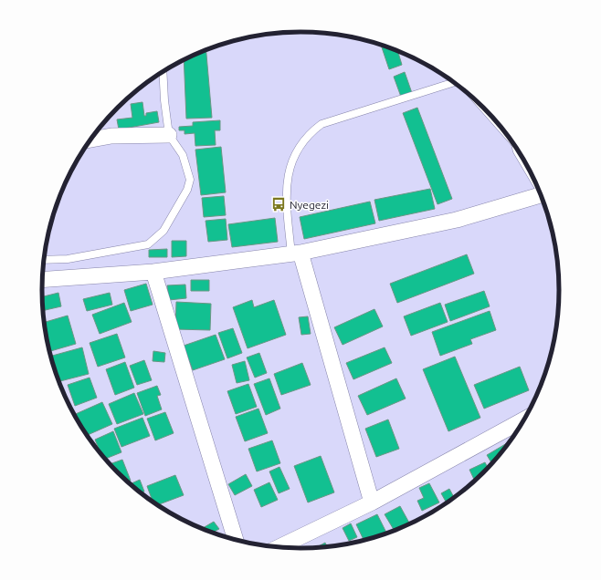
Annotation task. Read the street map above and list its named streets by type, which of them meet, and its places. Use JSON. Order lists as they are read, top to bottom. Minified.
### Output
{"places":{"bus stop":["Nyegezi"]}}
